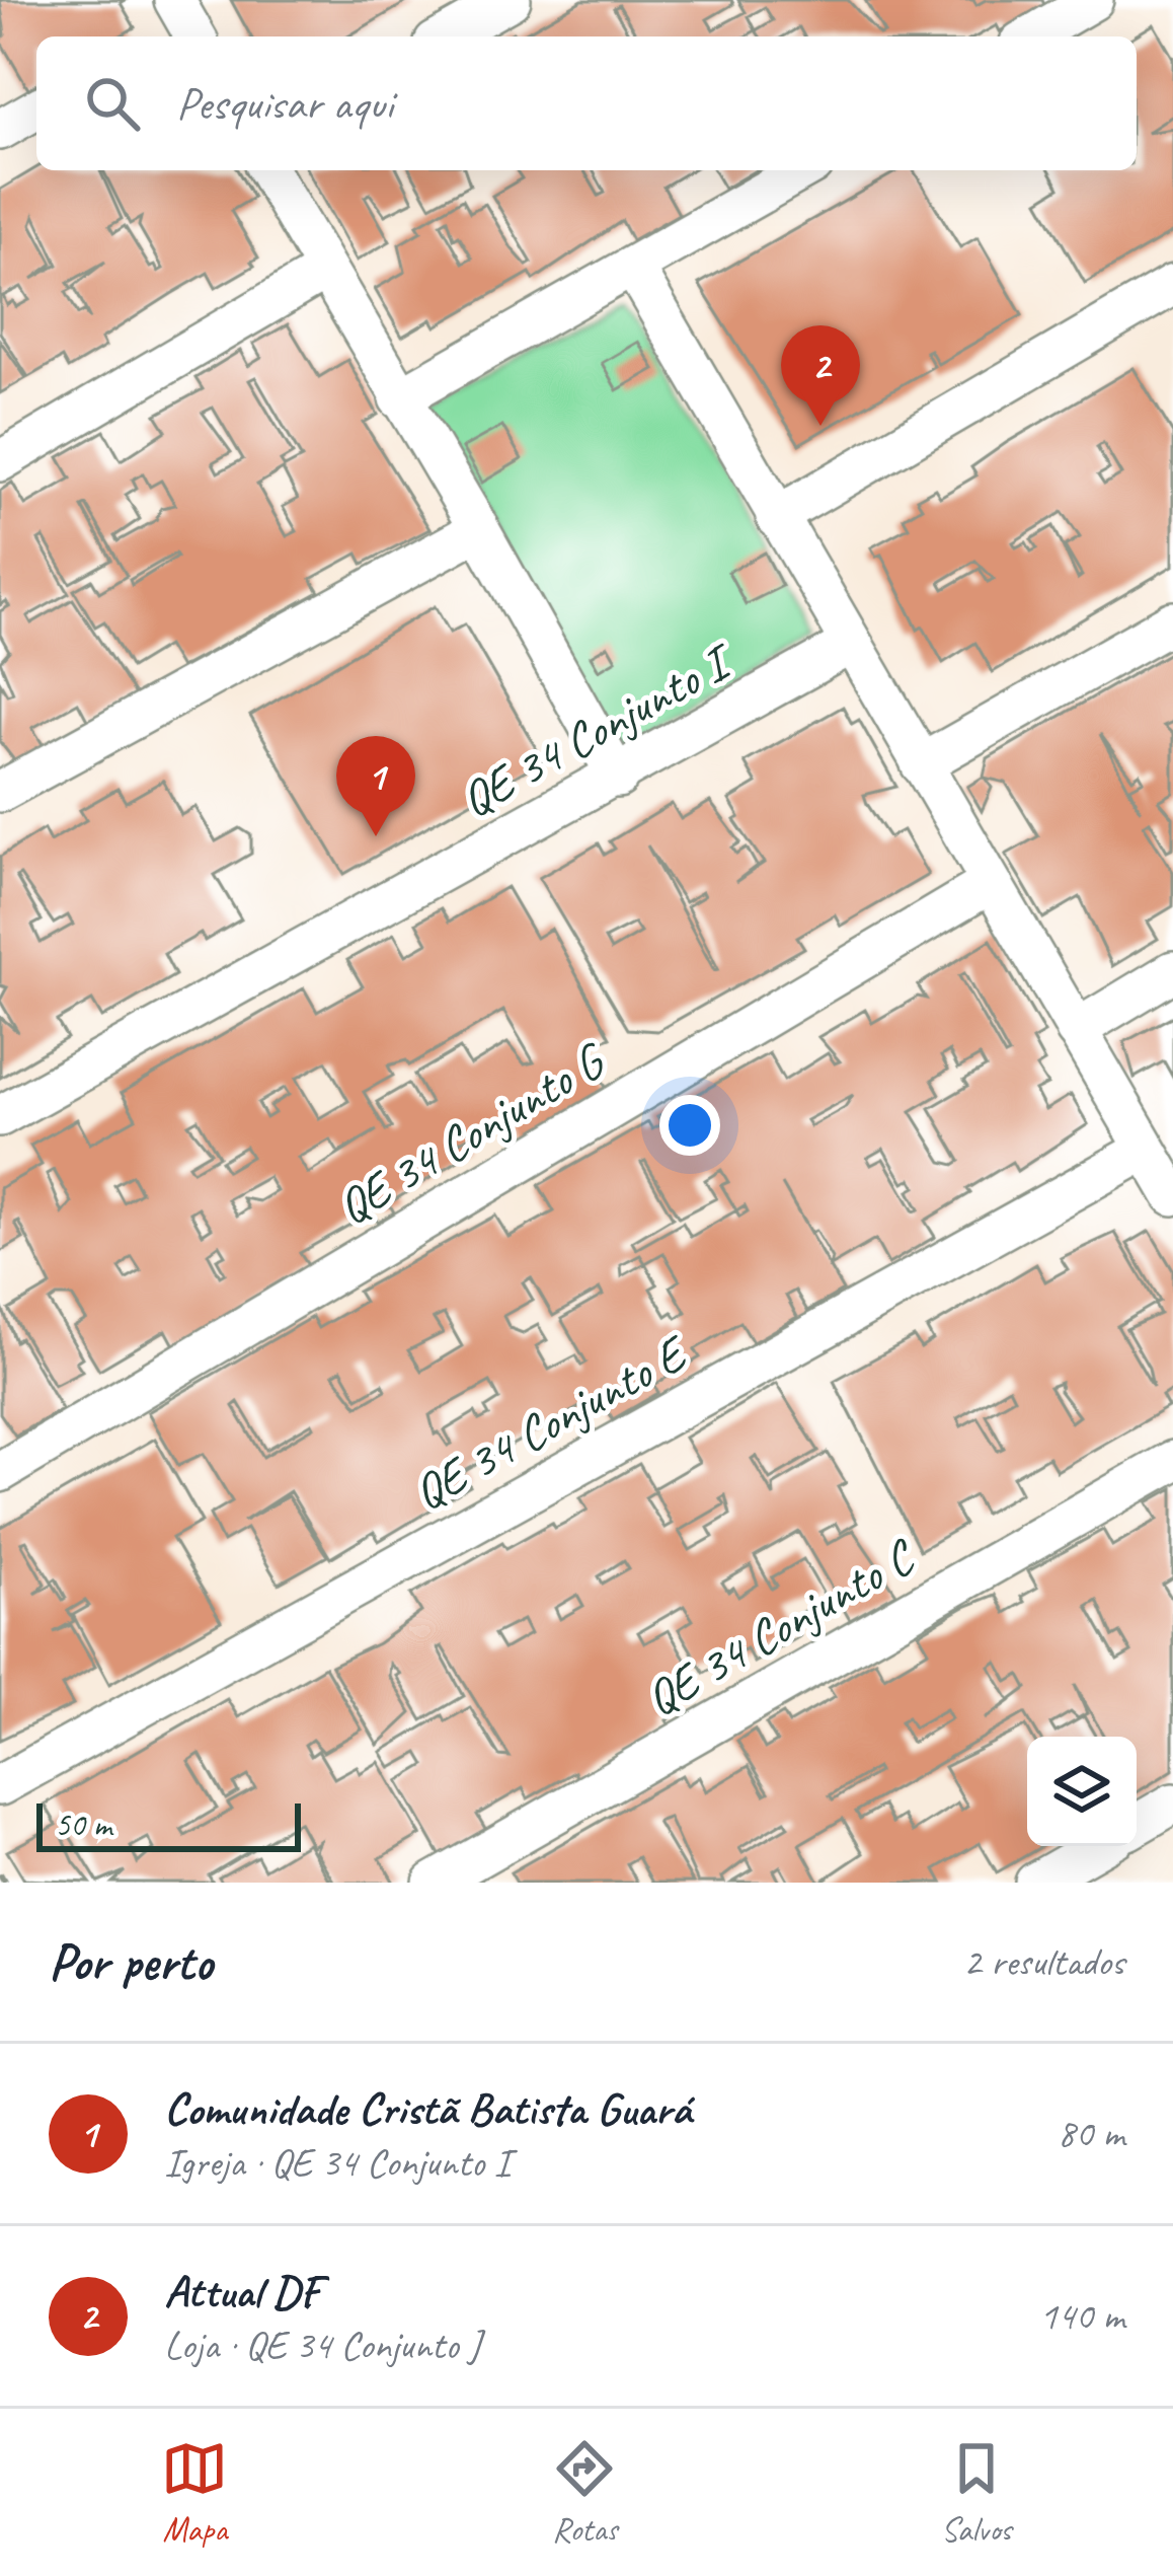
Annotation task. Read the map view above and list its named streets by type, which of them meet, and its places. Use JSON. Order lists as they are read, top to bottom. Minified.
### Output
{"streets":{"street":["QE 34 Conjunto I","QE 34 Conjunto G","QE 34 Conjunto E","QE 34 Conjunto C"]},"scale_bar":"50 m","page":{"search":"Pesquisar aqui","pins":["2","1"],"scale":"50 m","heading":["Por perto","2 resultados"],"list":[{"mark":"1","name":"Comunidade Cristã Batista Guará","note":"Igreja · QE 34 Conjunto I","value":"80 m"},{"mark":"2","name":"Attual DF","note":"Loja · QE 34 Conjunto J","value":"140 m"}],"nav":["Mapa","Rotas","Salvos"]}}
